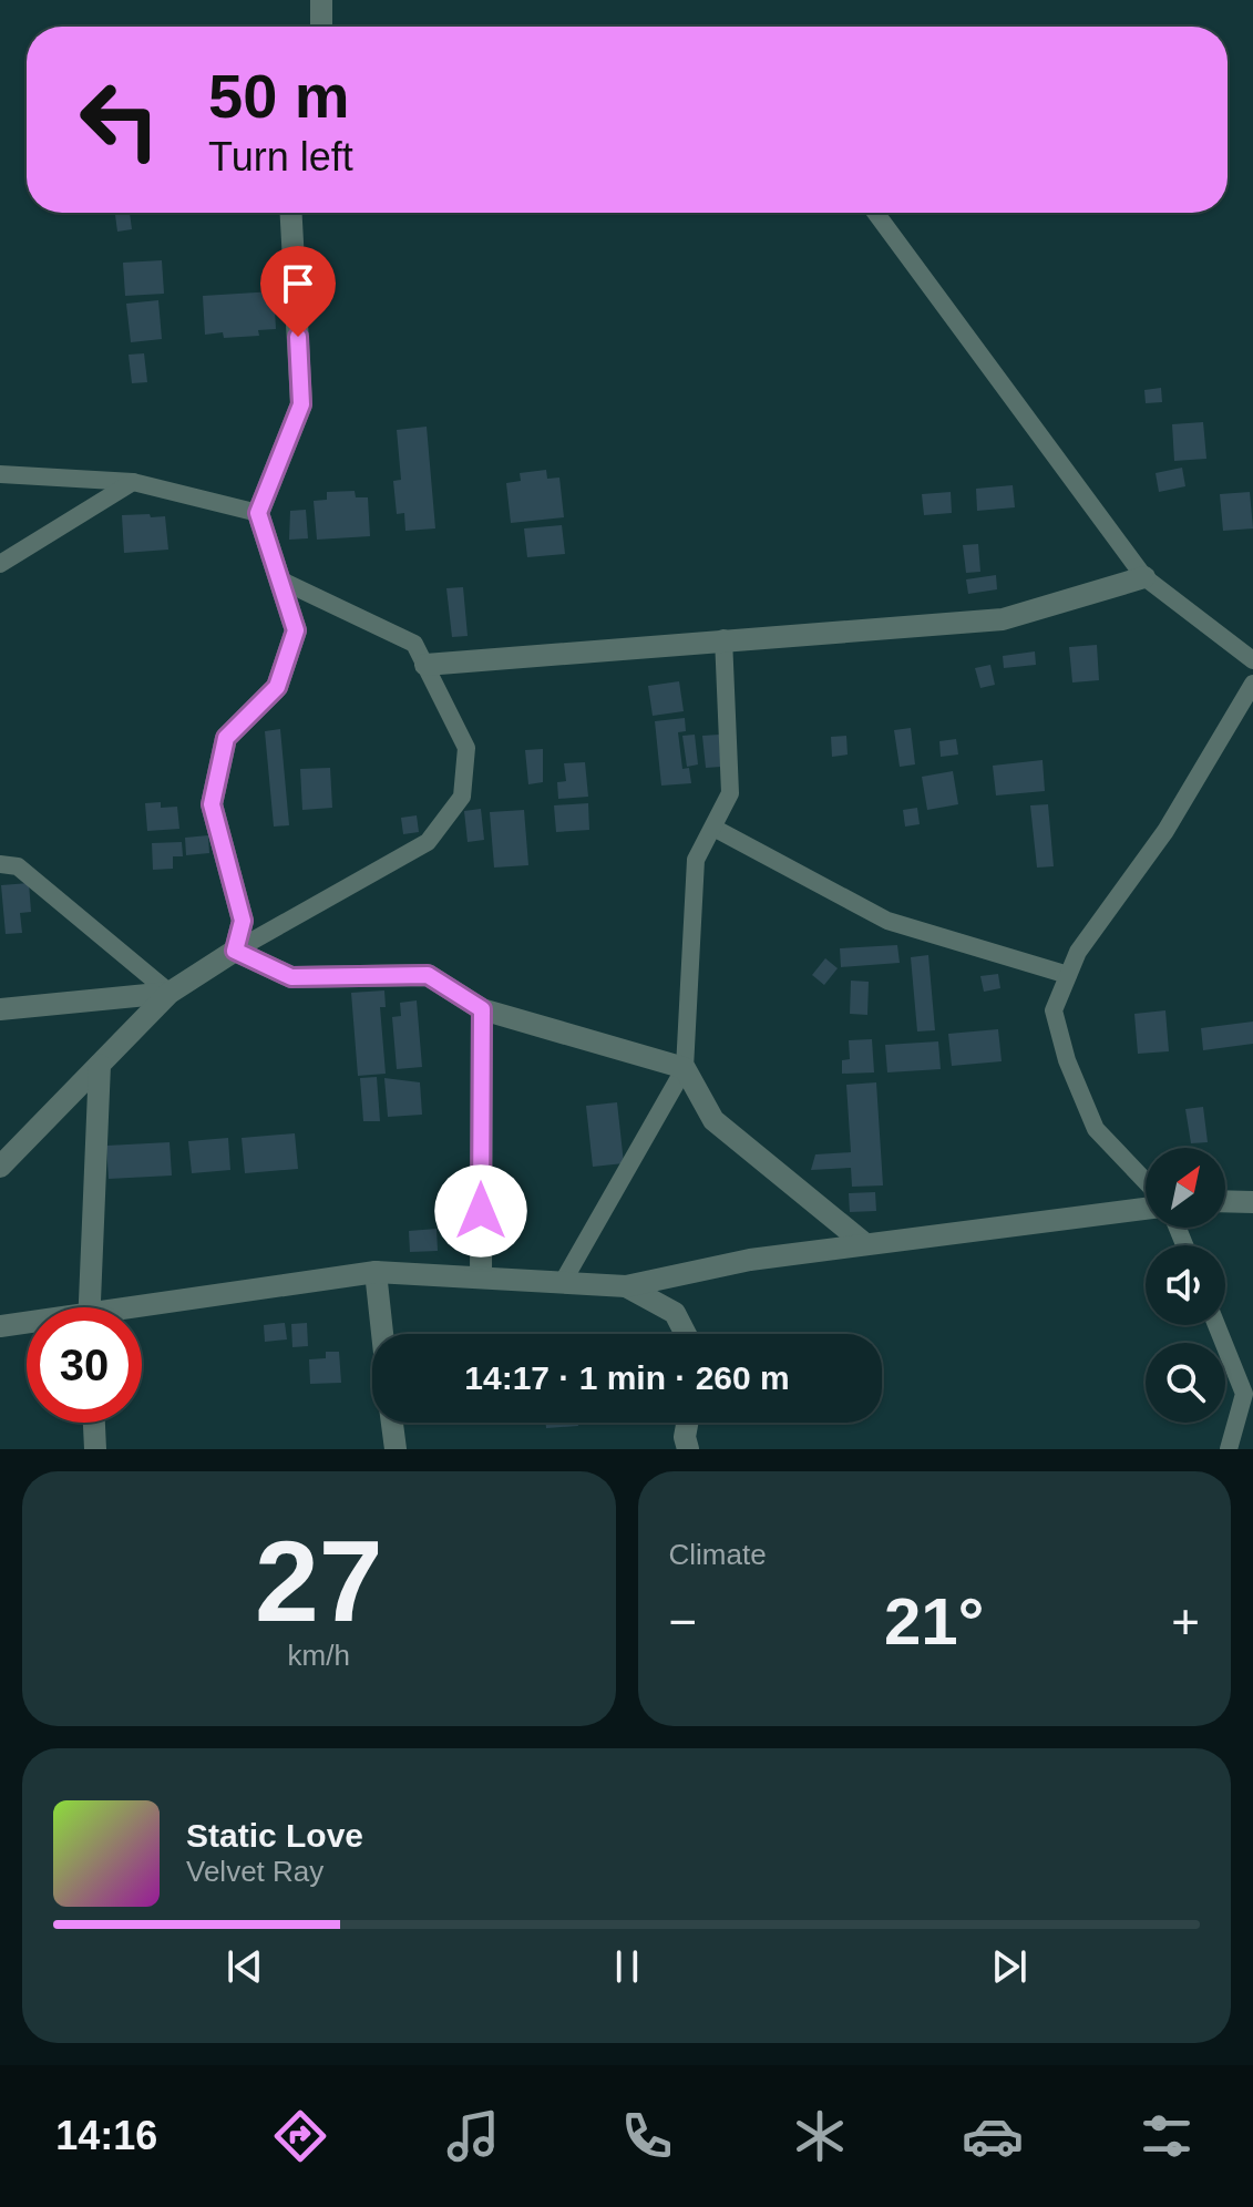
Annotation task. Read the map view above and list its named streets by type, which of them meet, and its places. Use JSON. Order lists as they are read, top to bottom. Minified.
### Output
{"north":"top right","page":{"turn":["50 m","Turn left"],"limit":"30","trip":"14:17 · 1 min · 260 m","tile":[["27","km/h"],"Climate"],"heat":["−","21°","+"],"song":["Static Love","Velvet Ray"],"tabs":"14:16"}}
